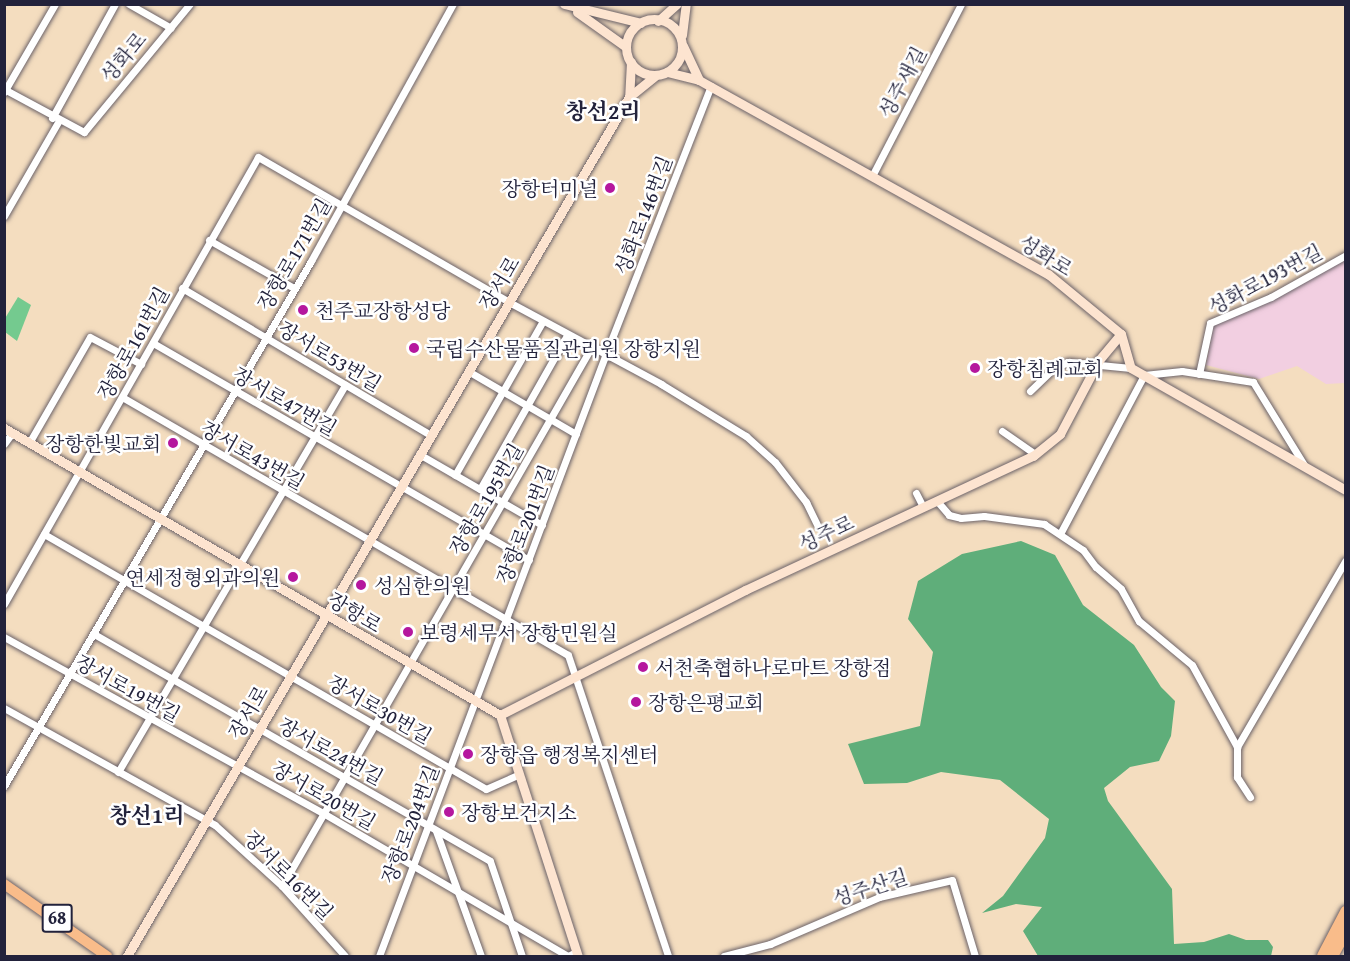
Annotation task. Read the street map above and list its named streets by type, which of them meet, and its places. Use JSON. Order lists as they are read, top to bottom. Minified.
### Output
{"streets":{"main road":["68"],"street":["성화로","성주새길","성화로146번길","장항로171번길","성화로193번길","장서로","장항로161번길","장서로53번길","장서로47번길","장서로43번길","장항로195번길","장항로201번길","성주로","장항로","장서로19번길","장서로30번길","장서로24번길","장서로20번길","장항로204번길","장서로16번길","성주산길"]},"crossings":[["성화로","성주새길"],["성화로","성화로146번길"],["성화로","성주로"],["성화로146번길","장항로201번길"],["장항로171번길","장항로161번길"],["장항로171번길","장서로53번길"],["장항로171번길","장서로47번길"],["장항로171번길","장서로43번길"],["장항로171번길","장항로"],["장항로171번길","장서로19번길"],["장항로171번길","장서로30번길"],["장항로171번길","장서로24번길"],["장항로171번길","장서로16번길"],["장서로","장서로53번길"],["장서로","장서로47번길"],["장서로","장서로43번길"],["장서로","장항로"],["장서로","장서로19번길"],["장서로","장서로30번길"],["장서로","장서로24번길"],["장서로","장서로20번길"],["장서로","장서로16번길"],["장항로161번길","장서로53번길"],["장항로161번길","장서로47번길"],["장항로161번길","장서로43번길"],["장항로161번길","장항로"],["장항로161번길","장서로30번길"],["장서로43번길","장항로195번길"],["장서로43번길","장항로201번길"],["장서로43번길","성주로"],["장항로195번길","장항로"],["장항로195번길","장서로30번길"],["장항로195번길","장서로24번길"],["장항로195번길","장서로20번길"],["장항로195번길","장서로16번길"],["장항로201번길","장항로"],["장항로201번길","장항로204번길"],["성주로","장항로"],["장항로","장항로204번길"],["장서로19번길","장서로20번길"],["장서로30번길","장항로204번길"],["장서로24번길","장서로20번길"],["장서로24번길","장항로204번길"],["장서로20번길","장항로204번길"]],"districts":["창선2리","창선1리"],"places":["장항터미널","천주교장항성당","국립수산물품질관리원 장항지원","장항침례교회","장항한빛교회","연세정형외과의원","성심한의원","보령세무서 장항민원실","서천축협하나로마트 장항점","장항은평교회","장항읍 행정복지센터","장항보건지소"]}
